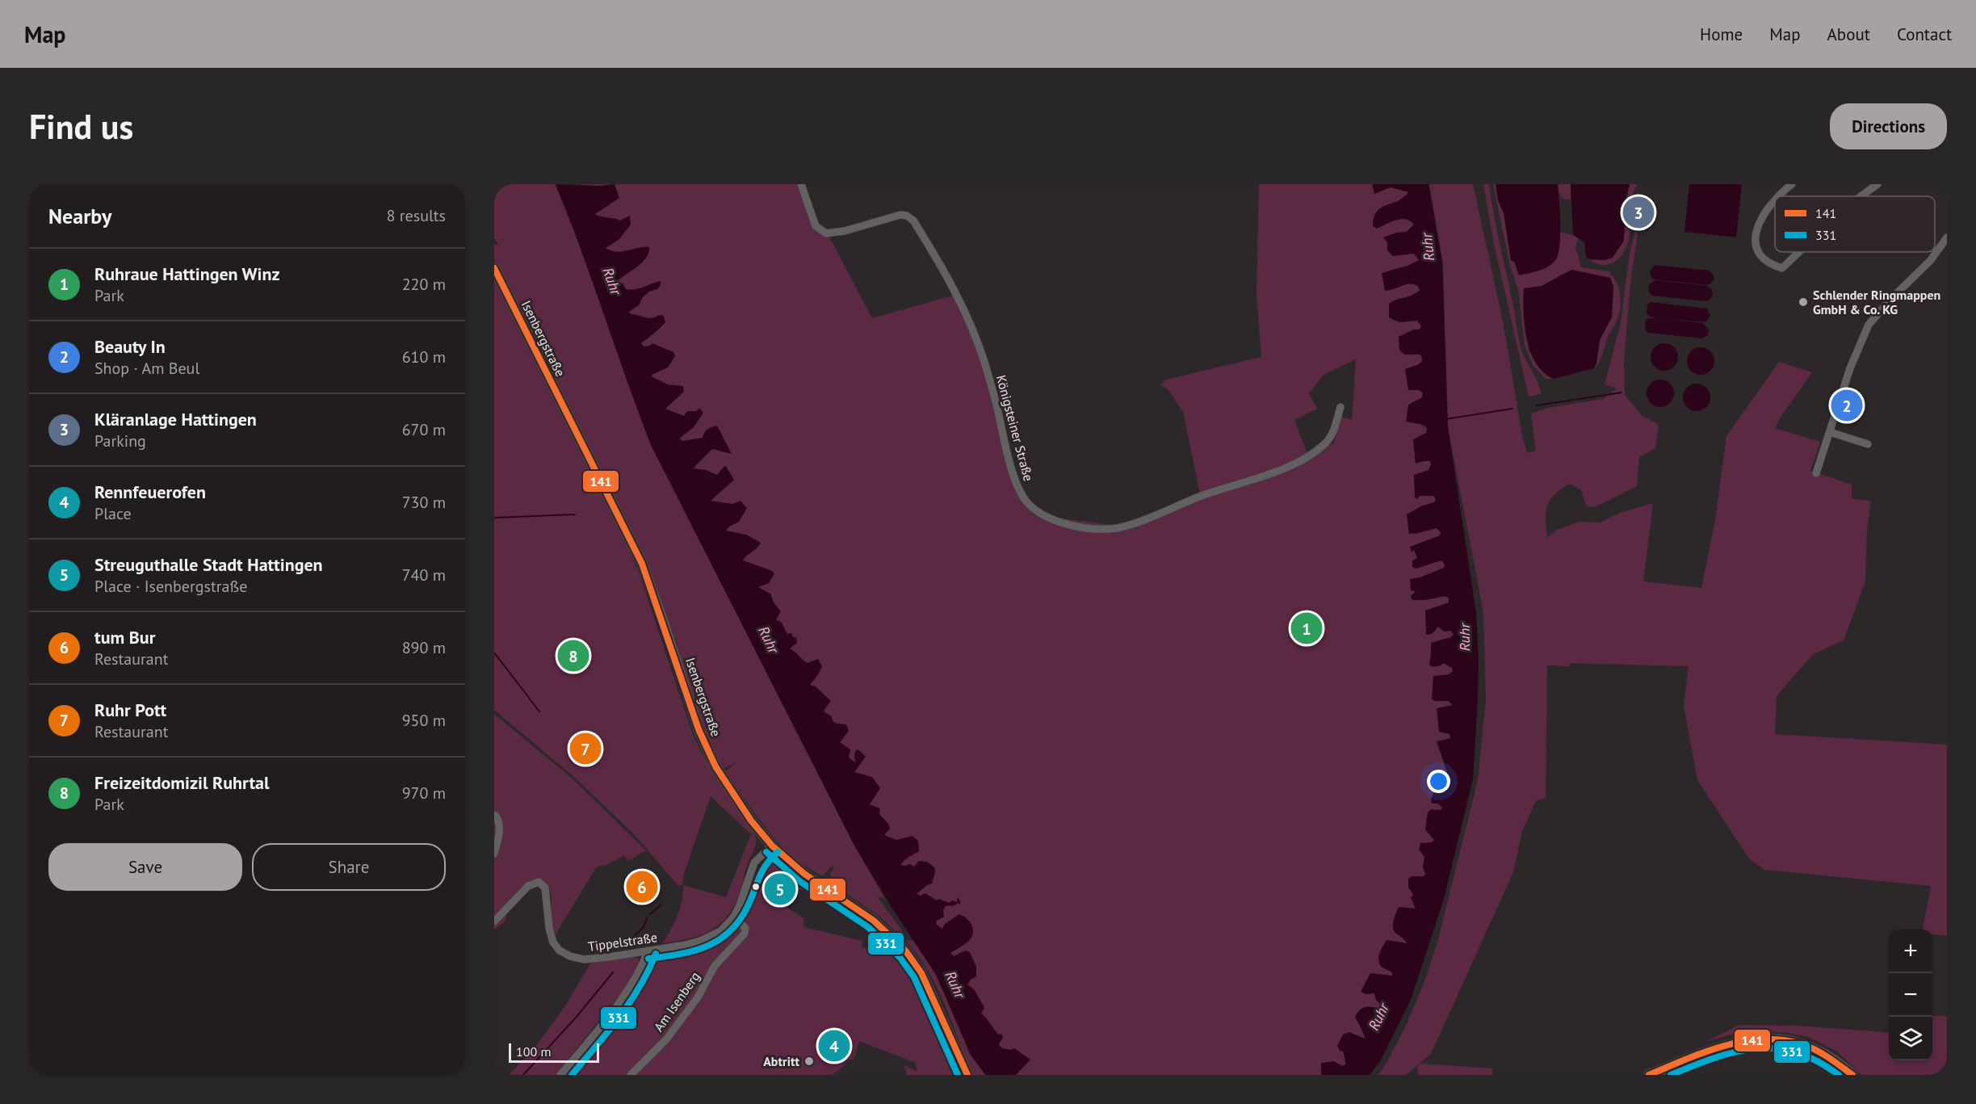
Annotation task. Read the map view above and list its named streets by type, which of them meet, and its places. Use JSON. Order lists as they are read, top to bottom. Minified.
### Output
{"streets":{"main road":["Isenbergstraße"],"street":["Königsteiner Straße","Tippelstraße","Am Isenberg"]},"crossings":[["Isenbergstraße","Tippelstraße"],["Tippelstraße","Am Isenberg"]],"water":["Ruhr"],"places":["Schlender Ringmappen GmbH & Co. KG","Abtritt"],"lines":["transit line 141","transit line 331"],"legend":["141","331"],"scale_bar":"100 m","page":{"header":"Map","nav":["Home","Map","About","Contact"],"buttons":["Directions",["Save","Share"]],"title":"Find us","heading":["Nearby","8 results"],"pins":["3","2","1","8","7","6","5","4"],"list":[{"mark":"1","name":"Ruhraue Hattingen Winz","note":"Park","value":"220 m"},{"mark":"2","name":"Beauty In","note":"Shop · Am Beul","value":"610 m"},{"mark":"3","name":"Kläranlage Hattingen","note":"Parking","value":"670 m"},{"mark":"4","name":"Rennfeuerofen","note":"Place","value":"730 m"},{"mark":"5","name":"Streuguthalle Stadt Hattingen","note":"Place · Isenbergstraße","value":"740 m"},{"mark":"6","name":"tum Bur","note":"Restaurant","value":"890 m"},{"mark":"7","name":"Ruhr Pott","note":"Restaurant","value":"950 m"},{"mark":"8","name":"Freizeitdomizil Ruhrtal","note":"Park","value":"970 m"}],"map_buttons":["+","−"],"scale":"100 m"}}
